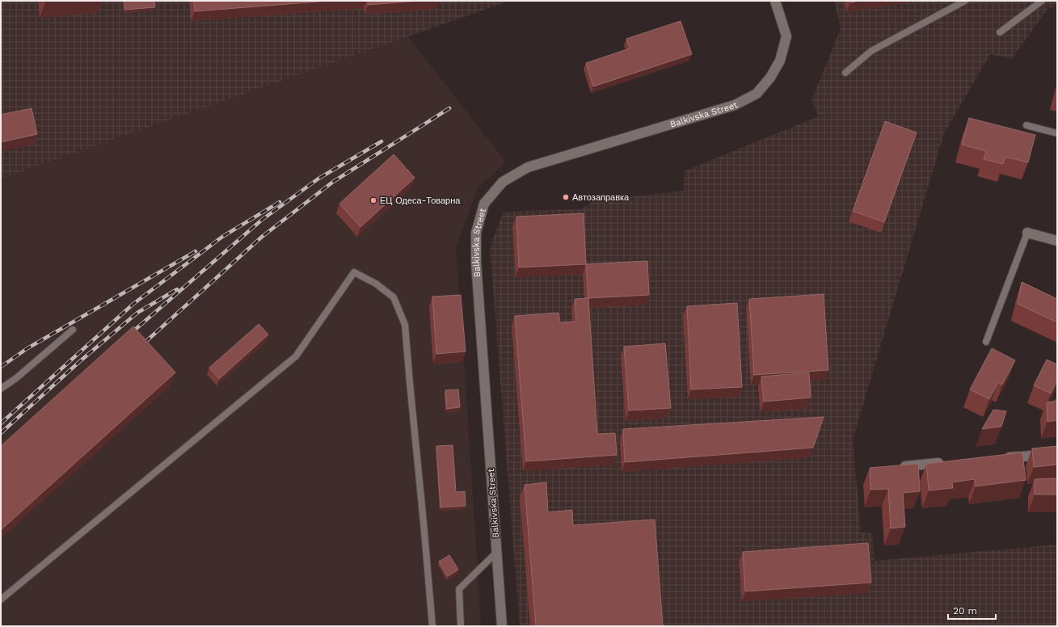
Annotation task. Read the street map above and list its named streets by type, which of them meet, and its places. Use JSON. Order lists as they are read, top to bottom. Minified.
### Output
{"streets":{"street":["Balkivska Street"]},"places":["Автозаправка","ЕЦ Одеса-Товарна"],"scale_bar":"20 m"}
